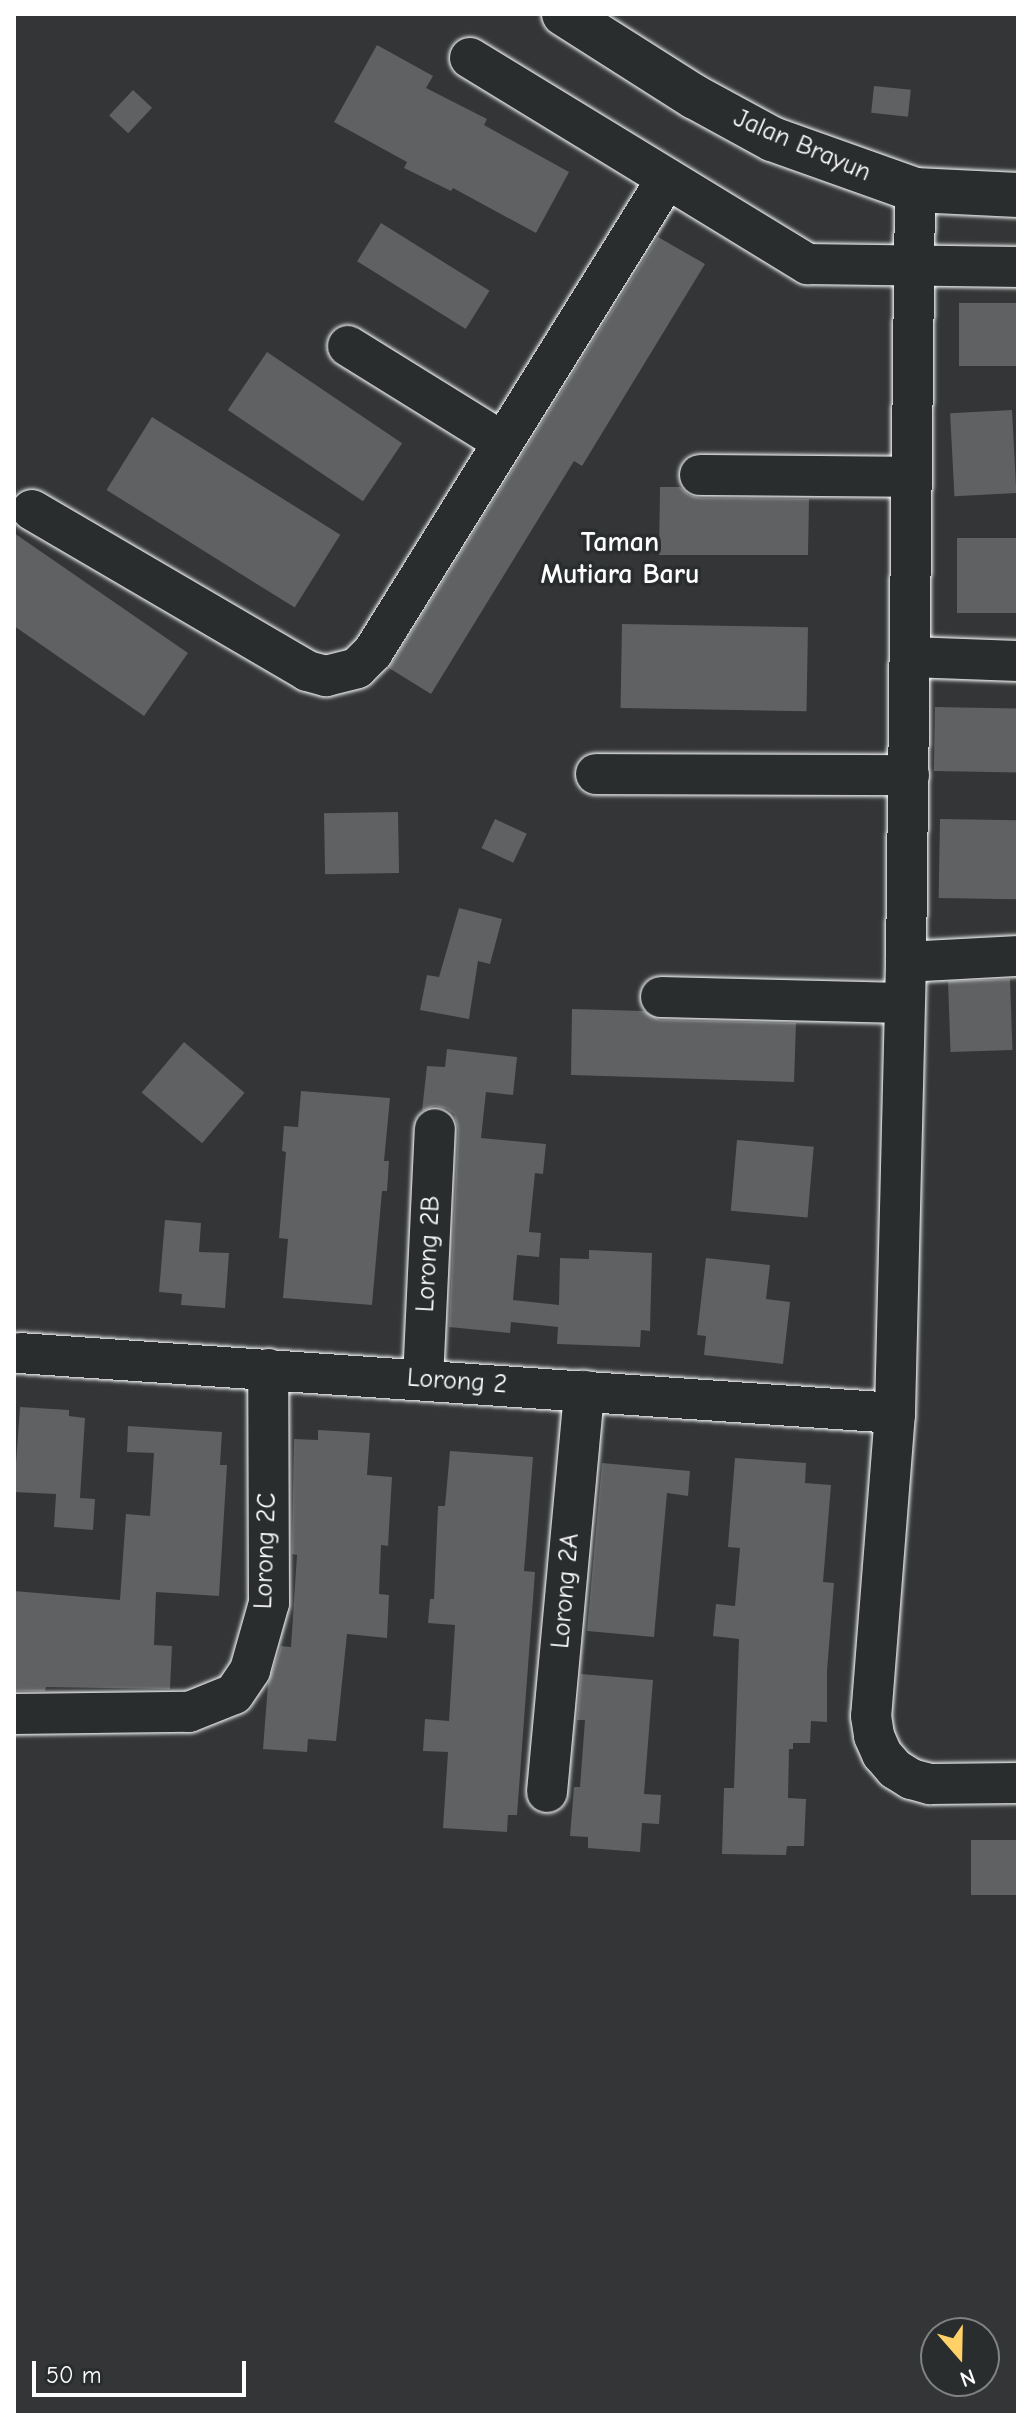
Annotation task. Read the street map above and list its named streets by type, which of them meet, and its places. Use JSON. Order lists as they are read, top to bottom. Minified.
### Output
{"streets":{"main road":["Jalan Brayun"],"street":["Lorong 2B","Lorong 2","Lorong 2C","Lorong 2A"]},"crossings":[["Lorong 2B","Lorong 2"],["Lorong 2","Lorong 2C"],["Lorong 2","Lorong 2A"]],"districts":["Taman Mutiara Baru"],"scale_bar":"50 m","north":"bottom"}
